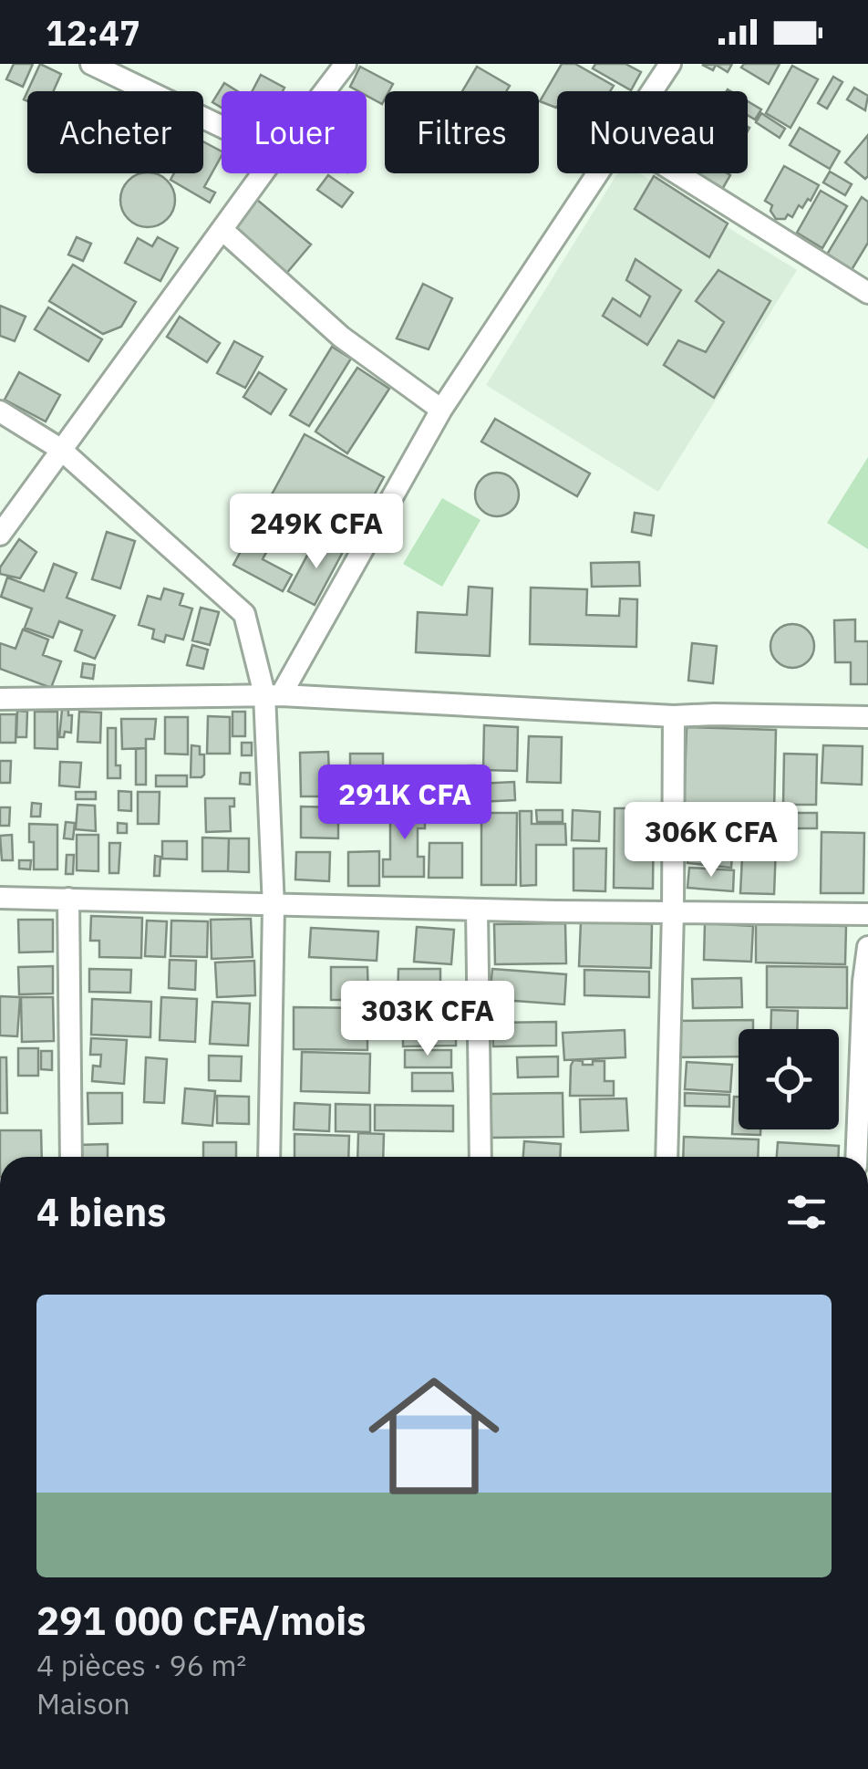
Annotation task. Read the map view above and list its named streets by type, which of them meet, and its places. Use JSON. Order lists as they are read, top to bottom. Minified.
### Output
{"page":{"status":"12:47","chip":["Acheter","Louer","Filtres","Nouveau"],"price":["249K CFA","291K CFA","306K CFA","303K CFA"],"heading":"4 biens","list":[{"name":"291 000 CFA/mois","note":"4 pièces · 96 m² · Maison"}]}}
